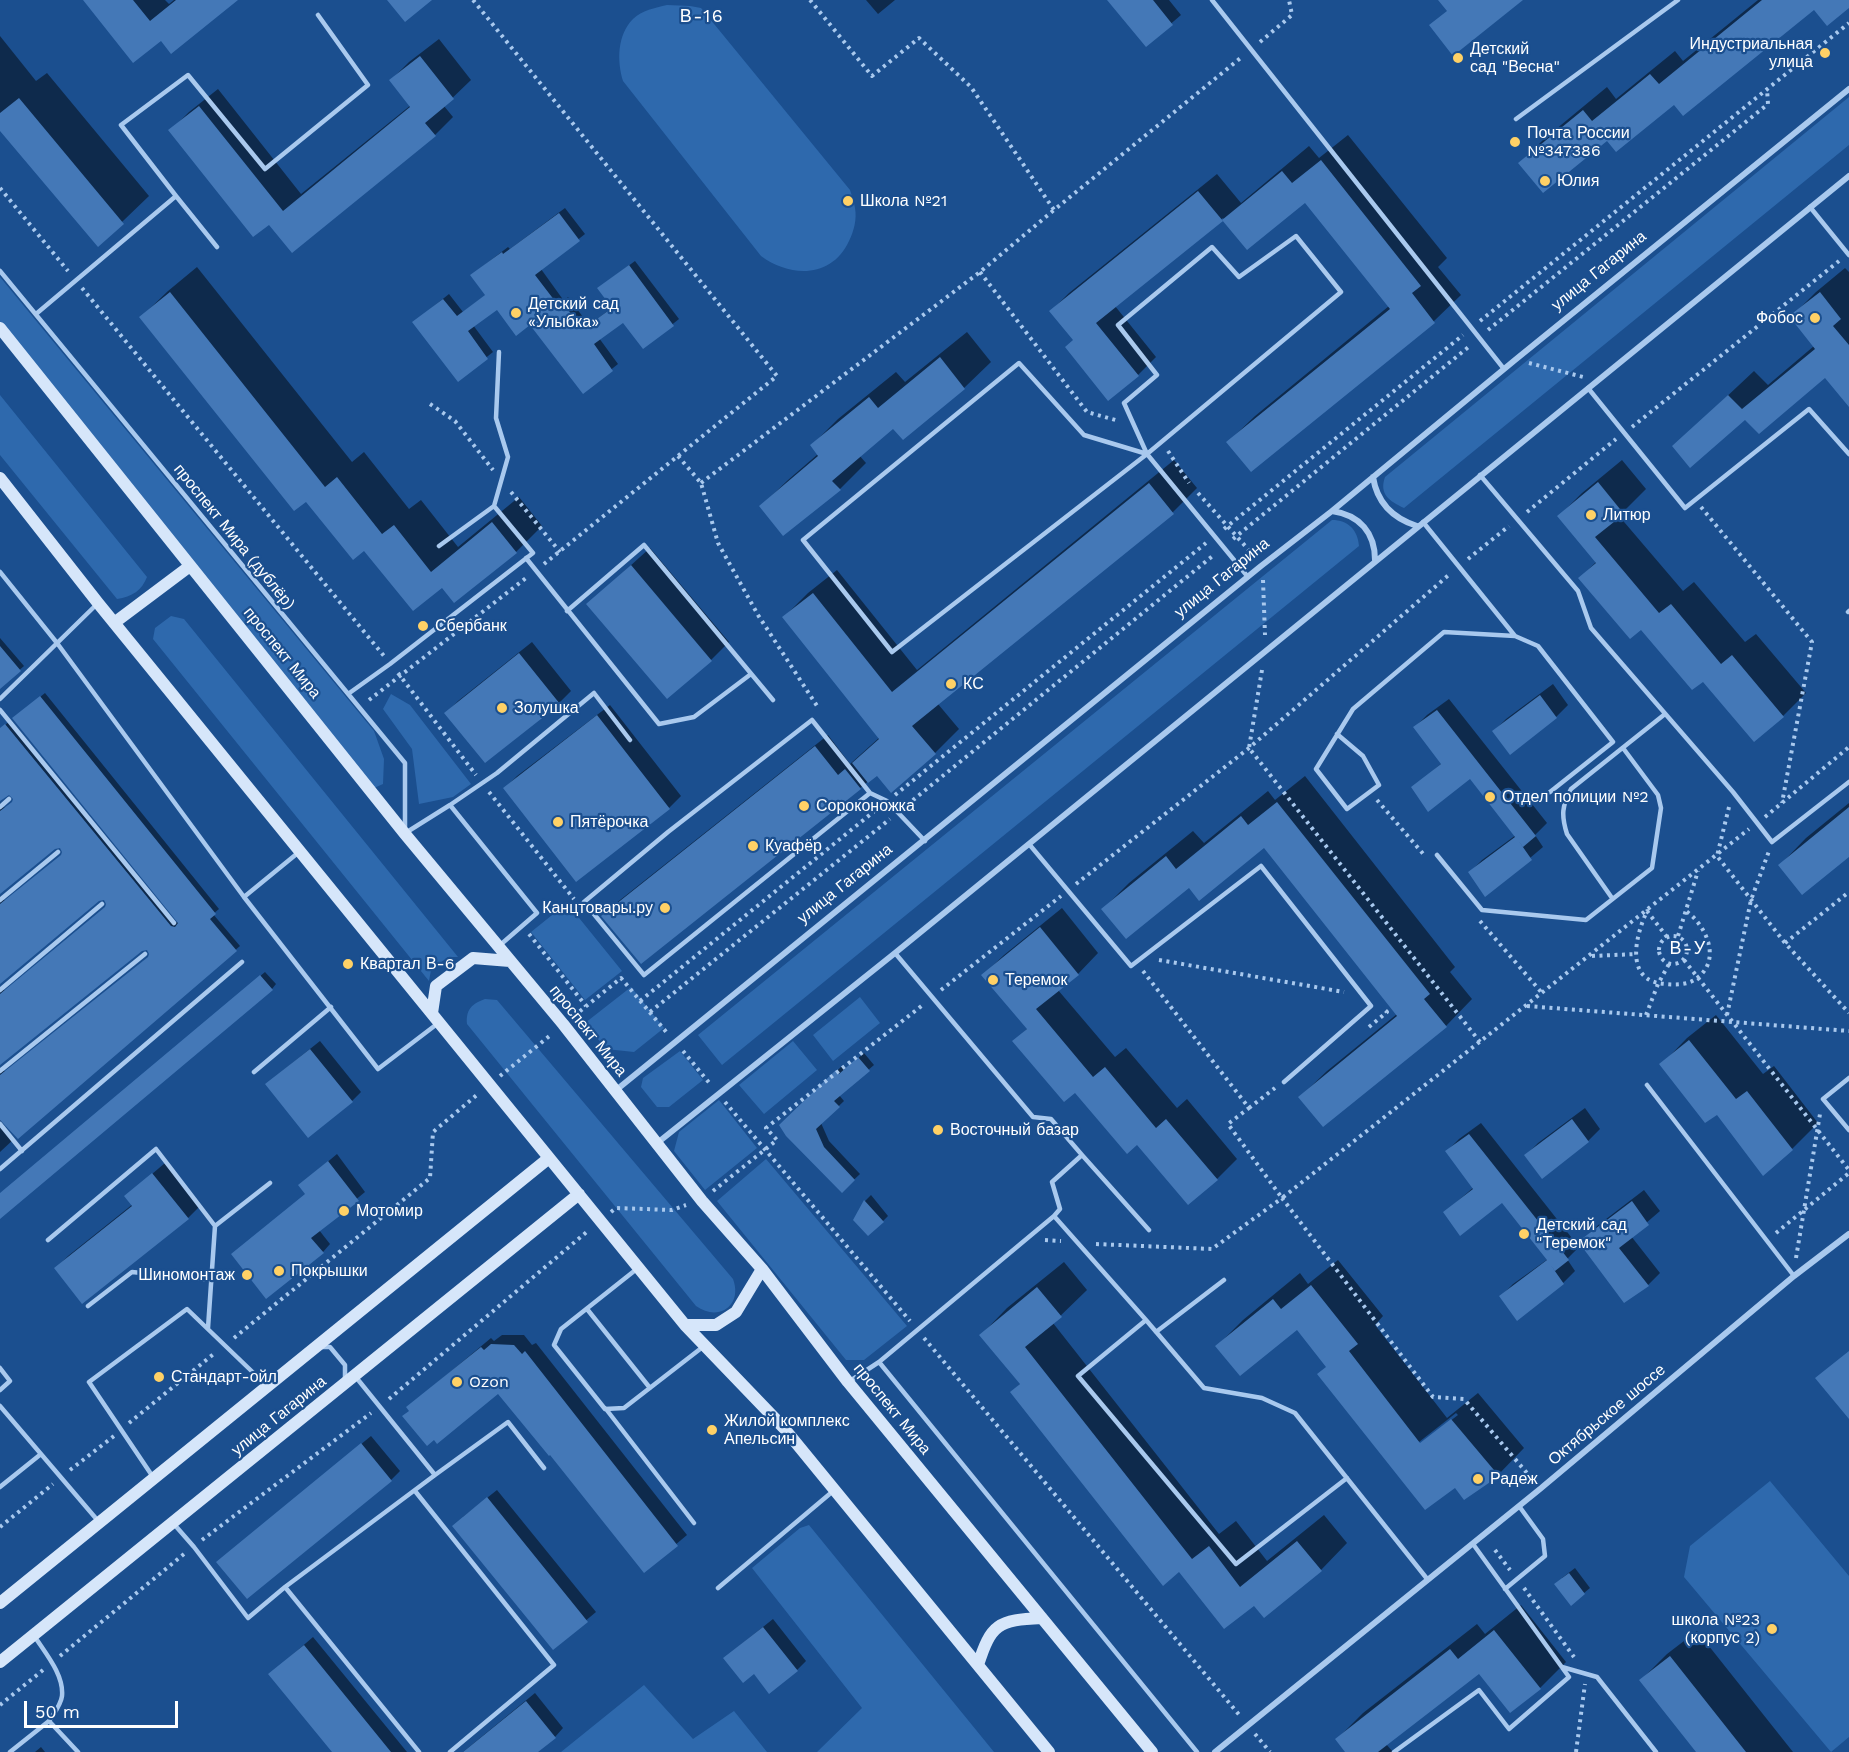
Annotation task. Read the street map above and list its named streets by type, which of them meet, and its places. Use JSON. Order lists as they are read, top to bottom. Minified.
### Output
{"streets":{"main road":["улица Гагарина","проспект Мира"],"street":["Октябрьское шоссе"],"lane":["проспект Мира (дублёр)"]},"crossings":[["улица Гагарина","проспект Мира"],["проспект Мира (дублёр)","проспект Мира"]],"districts":["В-16","В-У"],"places":["Индустриальная улица","Детский сад \"Весна\"","Почта России №347386","Юлия","Школа №21","Детский сад «Улыбка»","Фобос","Литюр","Сбербанк","КС","Золушка","Отдел полиции №2","Сороконожка","Пятёрочка","Куафёр","Канцтовары.ру","Квартал В-6","Теремок","Восточный базар","Мотомир","Детский сад \"Теремок\"","Покрышки","Шиномонтаж","Стандарт-ойл","Ozon","Жилой комплекс Апельсин","Радеж","школа №23 (корпус 2)"],"scale_bar":"50 m"}
